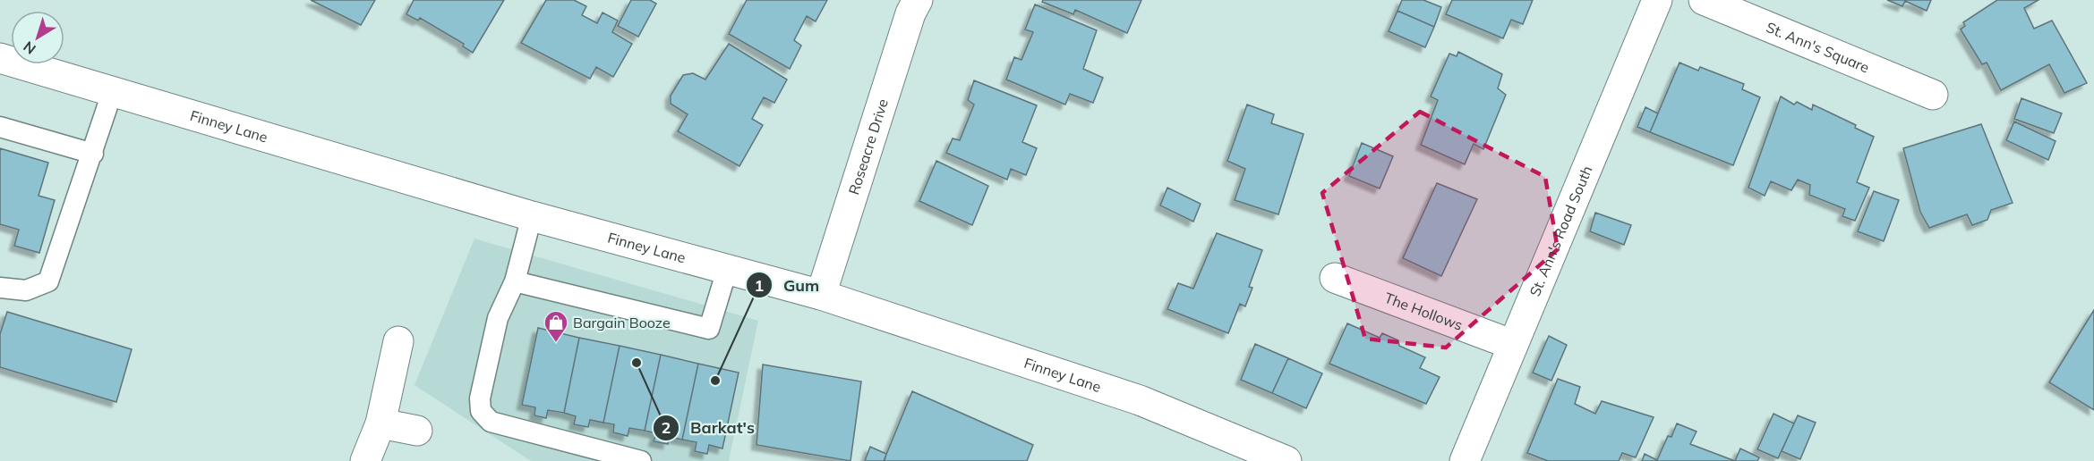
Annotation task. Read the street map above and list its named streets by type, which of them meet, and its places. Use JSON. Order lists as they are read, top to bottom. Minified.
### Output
{"streets":{"street":["St. Ann's Square","Finney Lane","Roseacre Drive","St. Ann's Road South","The Hollows"]},"crossings":[["Finney Lane","Roseacre Drive"],["St. Ann's Road South","The Hollows"]],"places":{"shop":["Bargain Booze"],"other":["Barkat's","Gum"]},"north":"bottom left"}
